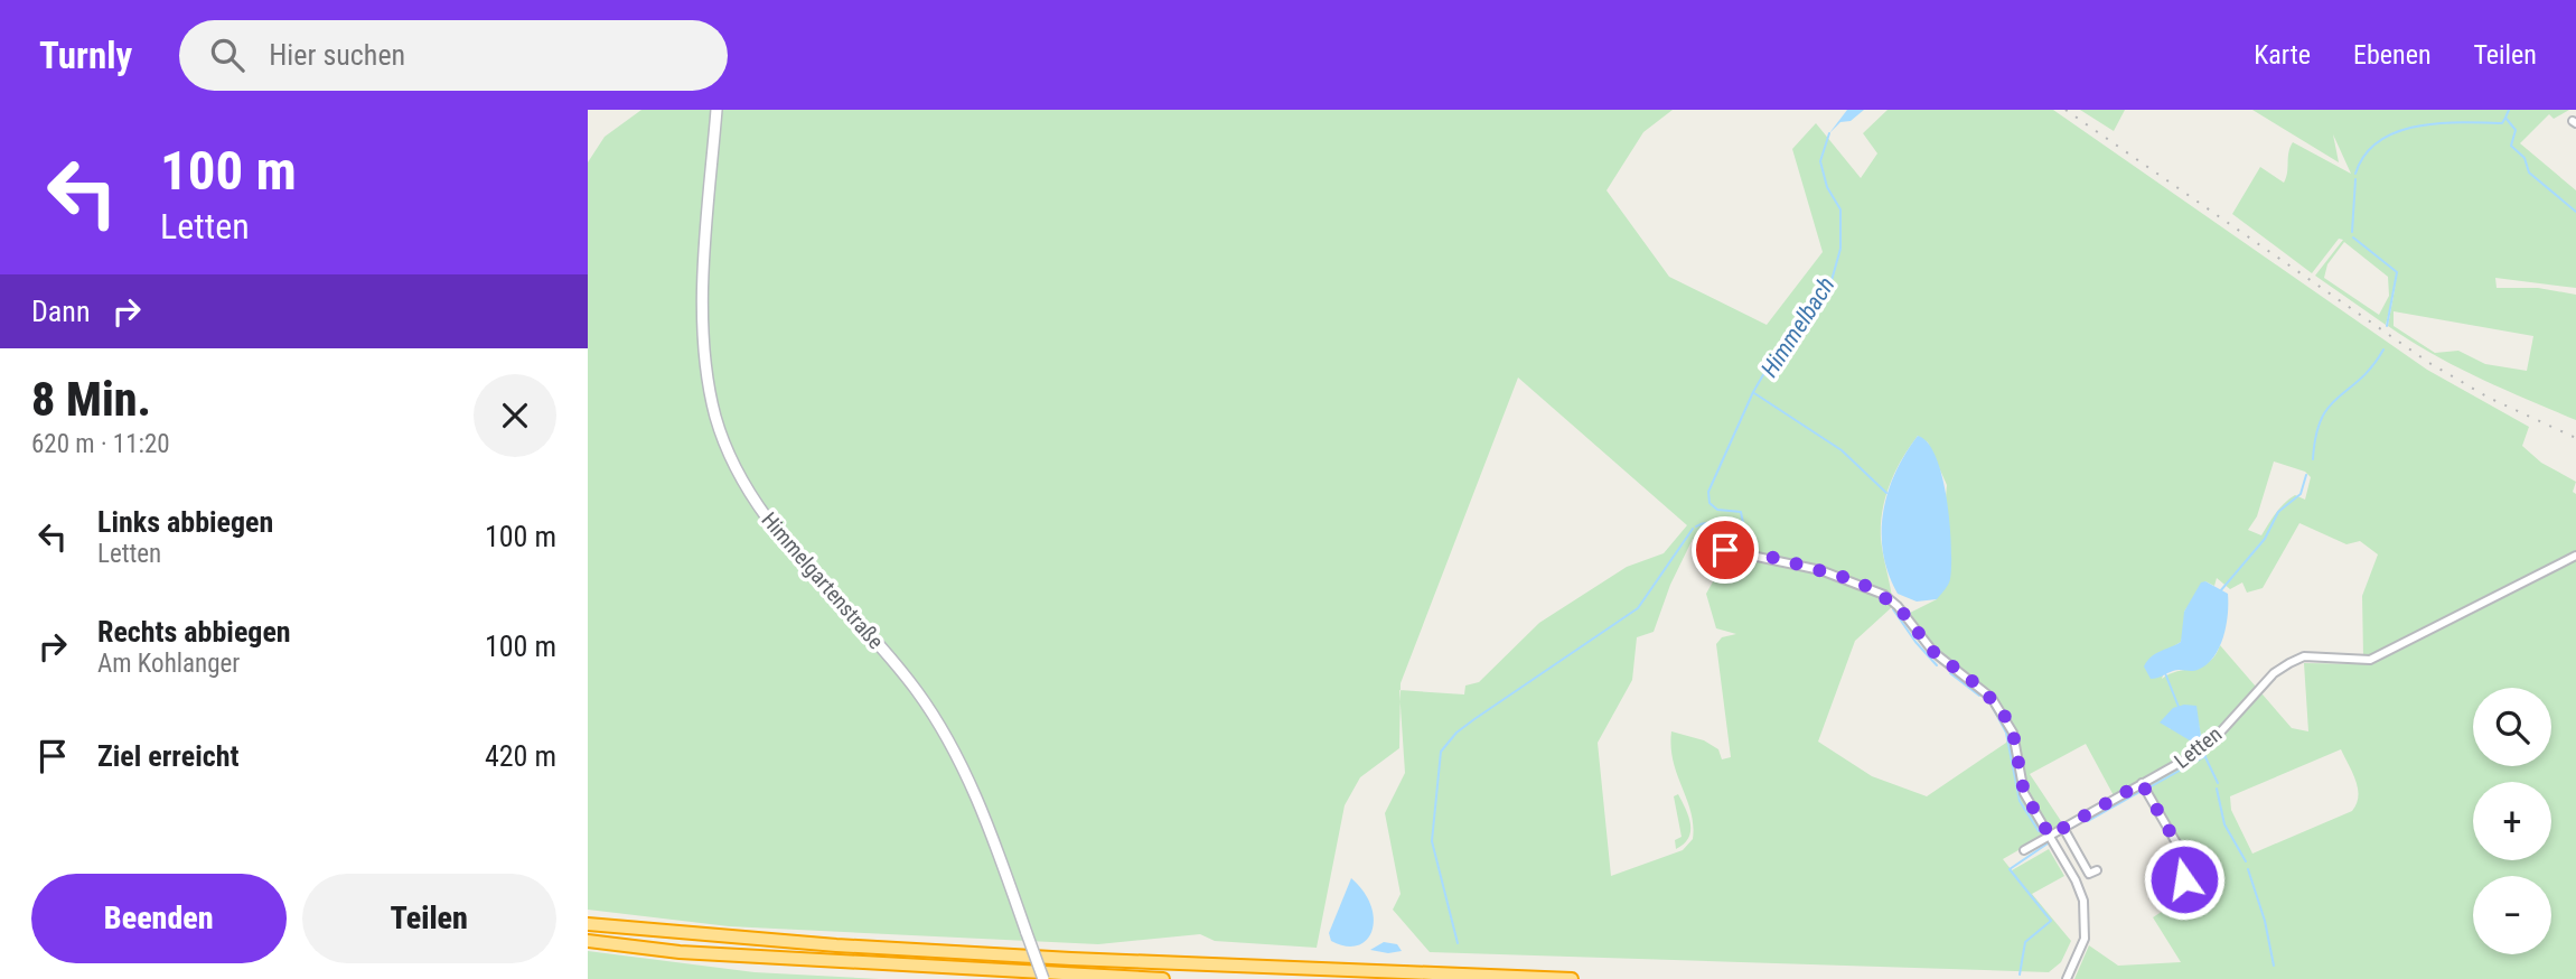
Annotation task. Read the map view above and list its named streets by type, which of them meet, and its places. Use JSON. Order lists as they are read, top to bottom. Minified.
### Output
{"streets":{"street":["Himmelgartenstraße","Letten"]},"water":["Himmelbach"],"page":{"header":"Turnly","search":"Hier suchen","nav":["Karte","Ebenen","Teilen"],"turn":["100 m","Letten"],"then":"Dann","heading":["8 Min.","620 m · 11:20"],"list":[{"name":"Links abbiegen","note":"Letten","value":"100 m"},{"name":"Rechts abbiegen","note":"Am Kohlanger","value":"100 m"},{"name":"Ziel erreicht","value":"420 m"}],"map_buttons":["+","−"],"buttons":["Beenden","Teilen"]}}
